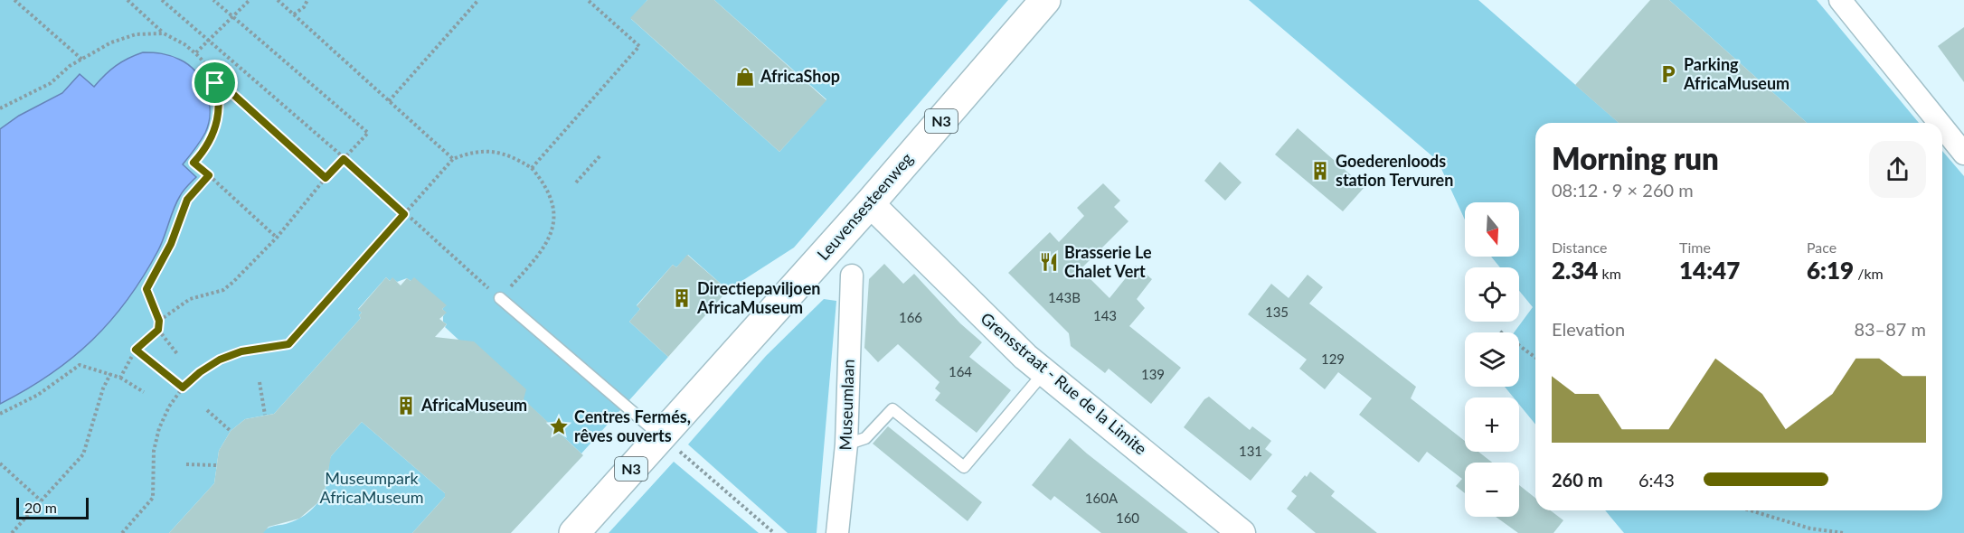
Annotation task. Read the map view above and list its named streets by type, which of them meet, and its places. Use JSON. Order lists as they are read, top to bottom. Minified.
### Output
{"streets":{"main road":["N3","Leuvensesteenweg"],"street":["Grensstraat - Rue de la Limite","Museumlaan"]},"crossings":[["Leuvensesteenweg","Grensstraat - Rue de la Limite"]],"parks":["Museumpark AfricaMuseum"],"places":{"parking":["Parking AfricaMuseum"],"shop":["AfricaShop"],"building":["Goederenloods station Tervuren","Directiepaviljoen AfricaMuseum","AfricaMuseum"],"restaurant":["Brasserie Le Chalet Vert"],"place":["Centres Fermés, rêves ouverts"]},"house_numbers":["143B","135","143","166","129","164","139","131","160A","160"],"scale_bar":"20 m","north":"bottom","page":{"heading":["Morning run","08:12 · 9 × 260 m"],"map_buttons":["+","−"],"stats":[["Distance","2.34 km"],["Time","14:47"],["Pace","6:19 /km"]],"chart":["Elevation","83–87 m"],"list":[{"name":"260 m","note":"6:43"}],"scale":"20 m"}}
